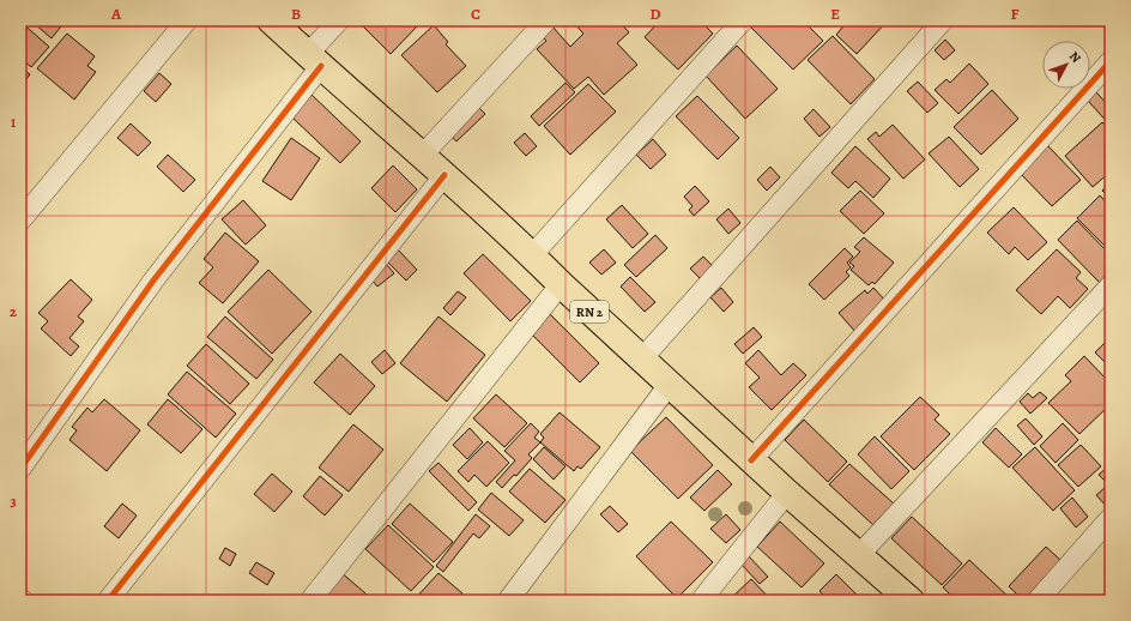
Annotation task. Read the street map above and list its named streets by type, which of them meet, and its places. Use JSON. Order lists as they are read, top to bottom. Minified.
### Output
{"streets":{"highway":["RN 2"]},"north":"top right","grid":{"columns":["A","B","C","D","E","F"],"rows":["1","2","3"]}}
